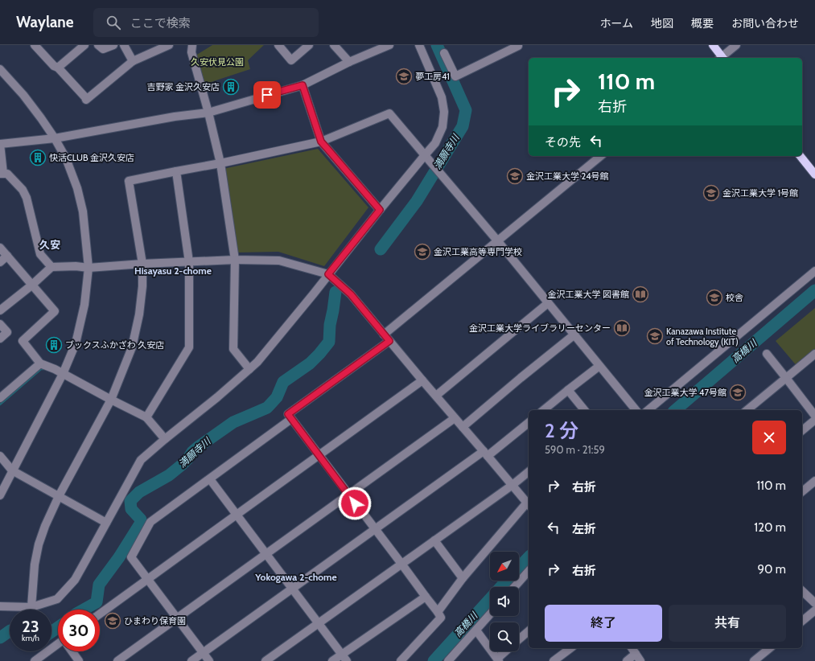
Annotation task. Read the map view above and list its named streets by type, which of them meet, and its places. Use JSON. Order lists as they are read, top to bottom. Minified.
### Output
{"districts":["久安","Hisayasu 2-chome","Yokogawa 2-chome"],"water":["満願寺川","高橋川"],"parks":["久安伏見公園"],"places":{"school or university":["夢工房41","金沢工業大学 24号館","金沢工業大学 1号館","金沢工業高等専門学校","校舎","Kanazawa Institute of Technology (KIT)","金沢工業大学 47号館","ひまわり保育園"],"building":["吉野家 金沢久安店","快活CLUB 金沢久安店","ブックスふかざわ 久安店"],"library":["金沢工業大学 図書館","金沢工業大学ライブラリーセンター"]},"north":"bottom left","page":{"header":"Waylane","search":"ここで検索","nav":["ホーム","地図","概要","お問い合わせ"],"turn":["110 m","右折"],"then":"その先","heading":["2 分","590 m · 21:59"],"list":[{"name":"右折","value":"110 m"},{"name":"左折","value":"120 m"},{"name":"右折","value":"90 m"}],"buttons":["終了","共有"],"speed":"23 km/h","limit":"30"}}
